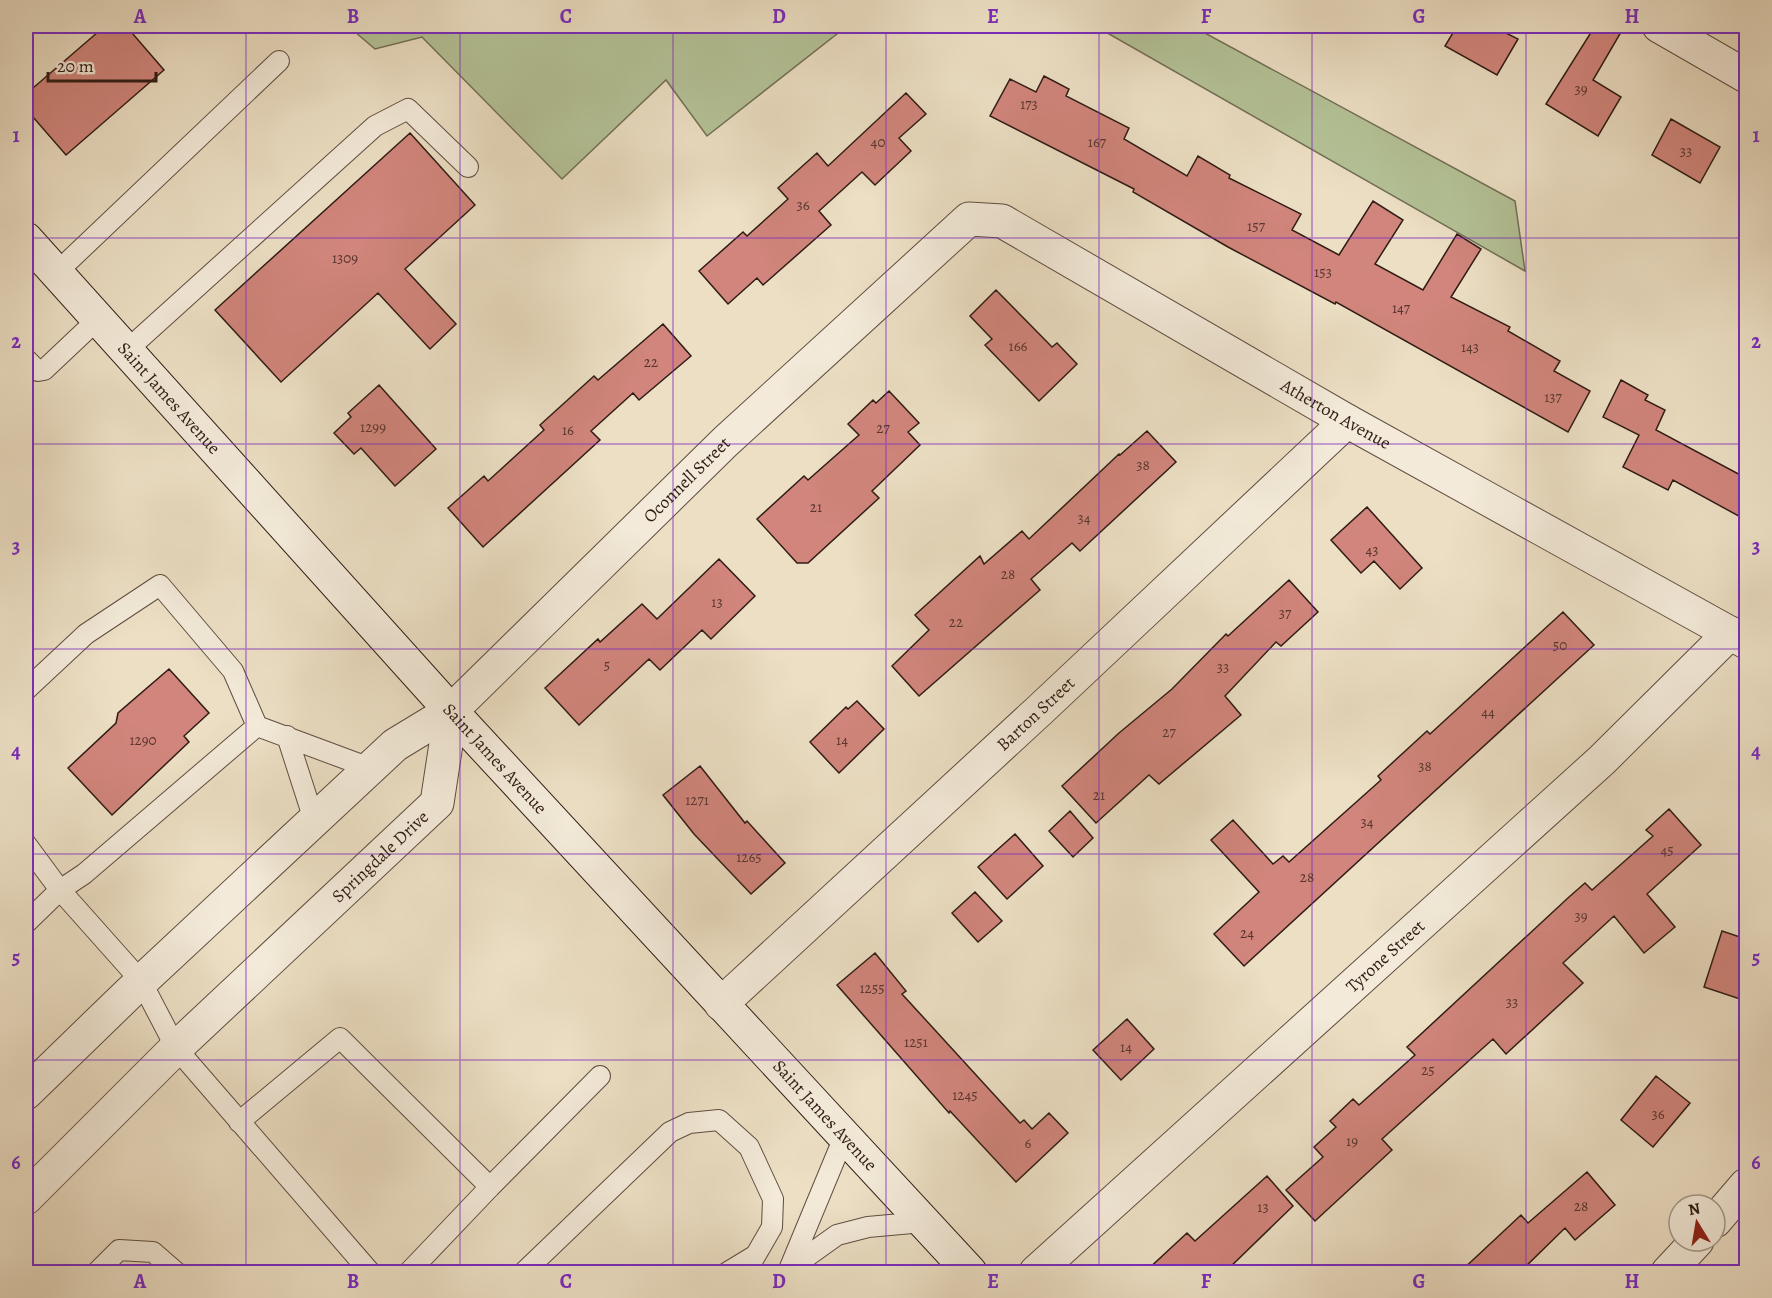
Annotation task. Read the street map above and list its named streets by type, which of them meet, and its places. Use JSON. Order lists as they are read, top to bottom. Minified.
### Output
{"streets":{"street":["Saint James Avenue","Atherton Avenue","Oconnell Street","Barton Street","Springdale Drive","Tyrone Street"]},"crossings":[["Saint James Avenue","Oconnell Street"],["Saint James Avenue","Barton Street"],["Saint James Avenue","Springdale Drive"],["Atherton Avenue","Oconnell Street"],["Atherton Avenue","Barton Street"],["Atherton Avenue","Tyrone Street"],["Oconnell Street","Springdale Drive"]],"house_numbers":["39","173","40","167","33","36","157","1309","153","147","166","143","22","137","1299","27","16","38","21","34","43","28","13","37","22","50","5","33","44","27","1290","14","38","21","1271","34","45","1265","28","39","24","1255","33","1251","14","25","1245","36","19","6","28","13"],"scale_bar":"20 m","north":"top","grid":{"columns":["A","B","C","D","E","F","G","H"],"rows":["1","2","3","4","5","6"]}}
